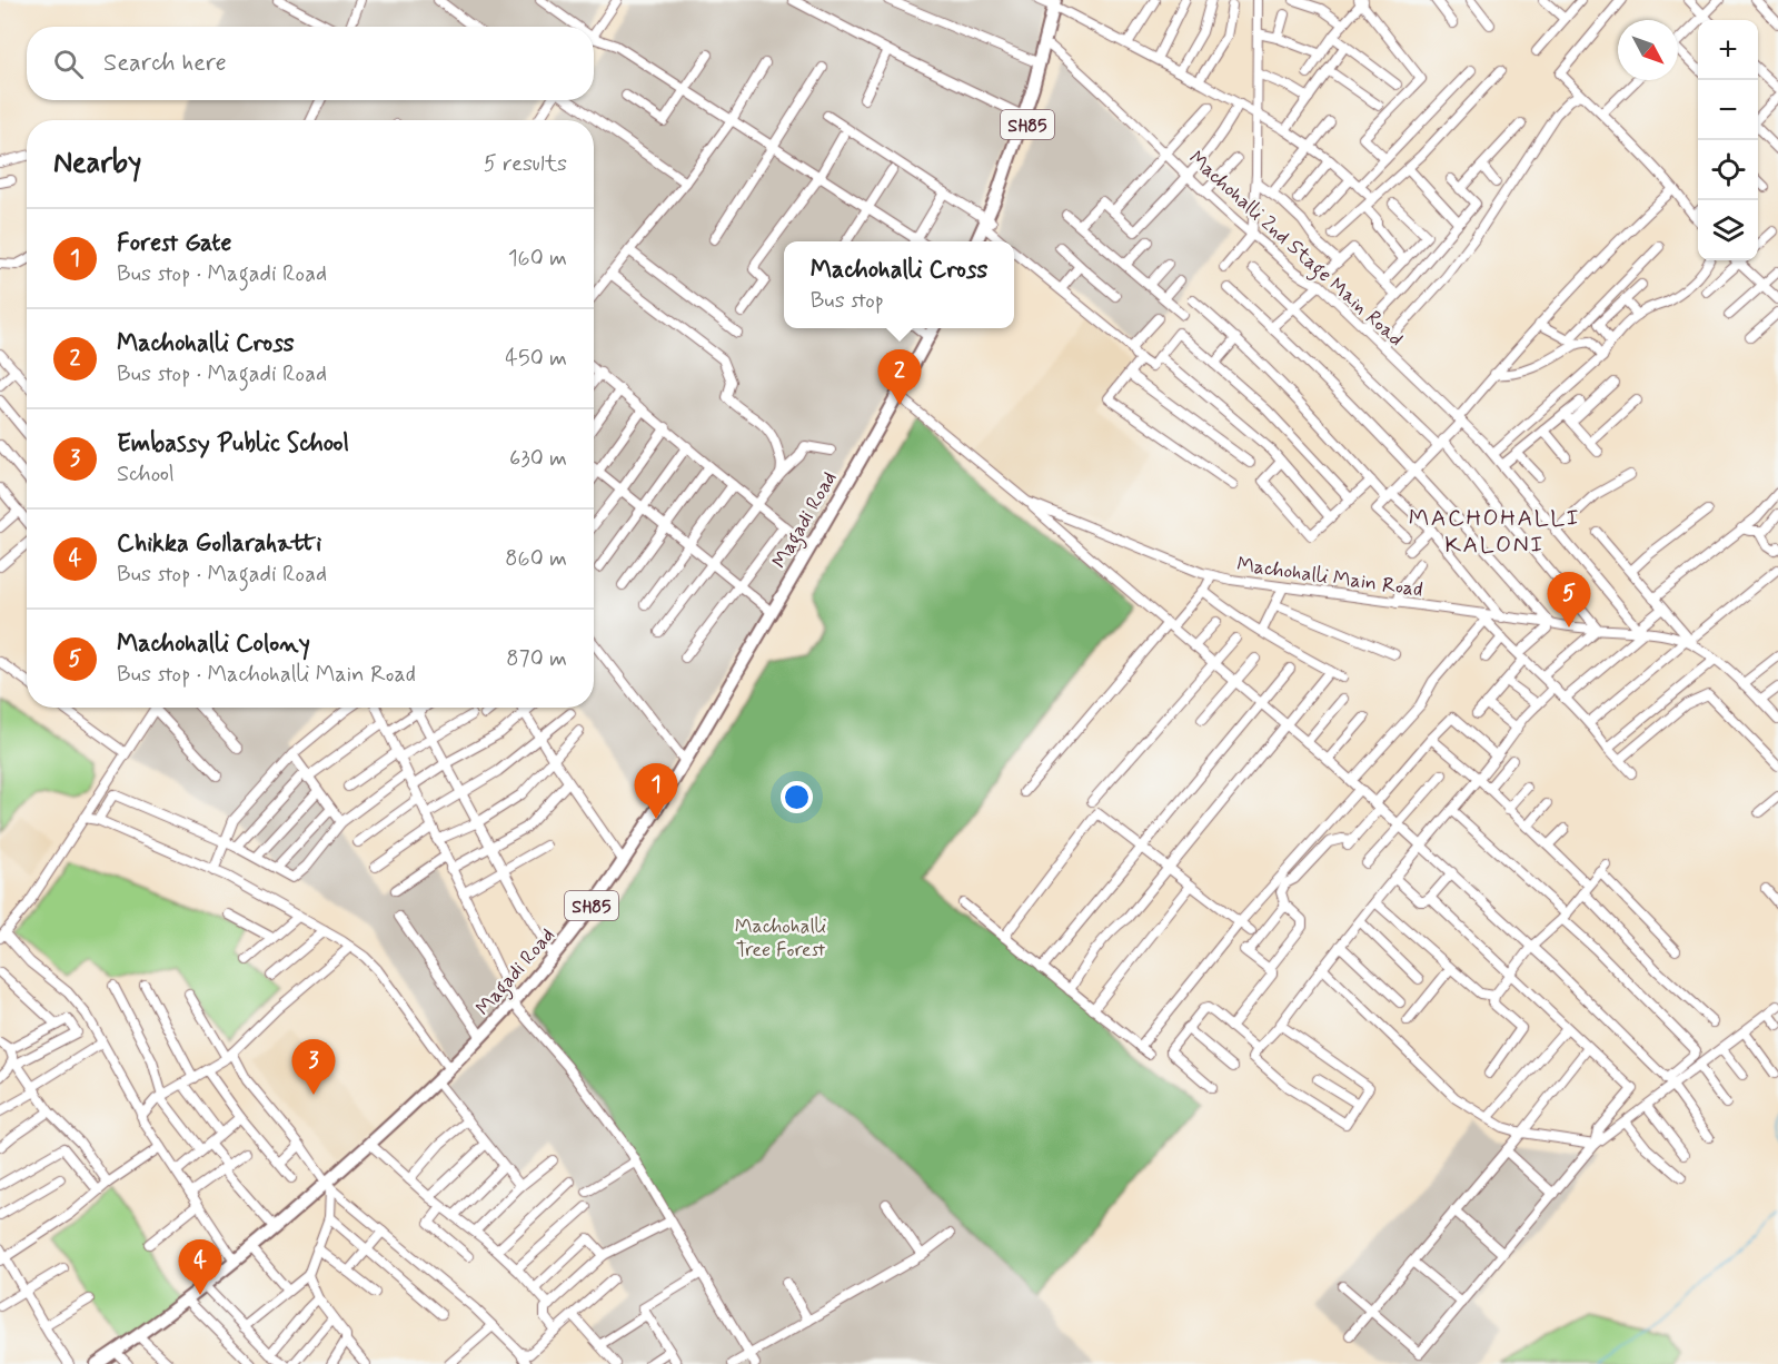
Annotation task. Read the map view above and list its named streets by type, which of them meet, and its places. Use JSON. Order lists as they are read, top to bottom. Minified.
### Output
{"streets":{"main road":["SH85","Magadi Road"],"street":["Machohalli 2nd Stage Main Road","Machohalli Main Road"]},"crossings":[["SH85","Machohalli 2nd Stage Main Road"],["Machohalli 2nd Stage Main Road","Machohalli Main Road"],["Magadi Road","Machohalli Main Road"]],"districts":["MACHOHALLI KALONI"],"parks":["Machohalli Tree Forest"],"north":"bottom right","page":{"map_buttons":["+","−"],"search":"Search here","heading":["Nearby","5 results"],"list":[{"mark":"1","name":"Forest Gate","note":"Bus stop · Magadi Road","value":"160 m"},{"mark":"2","name":"Machohalli Cross","note":"Bus stop · Magadi Road","value":"450 m"},{"mark":"3","name":"Embassy Public School","note":"School","value":"630 m"},{"mark":"4","name":"Chikka Gollarahatti","note":"Bus stop · Magadi Road","value":"860 m"},{"mark":"5","name":"Machohalli Colony","note":"Bus stop · Machohalli Main Road","value":"870 m"}],"popup":["Machohalli Cross","Bus stop"],"pins":["2","5","1","3","4"]}}
